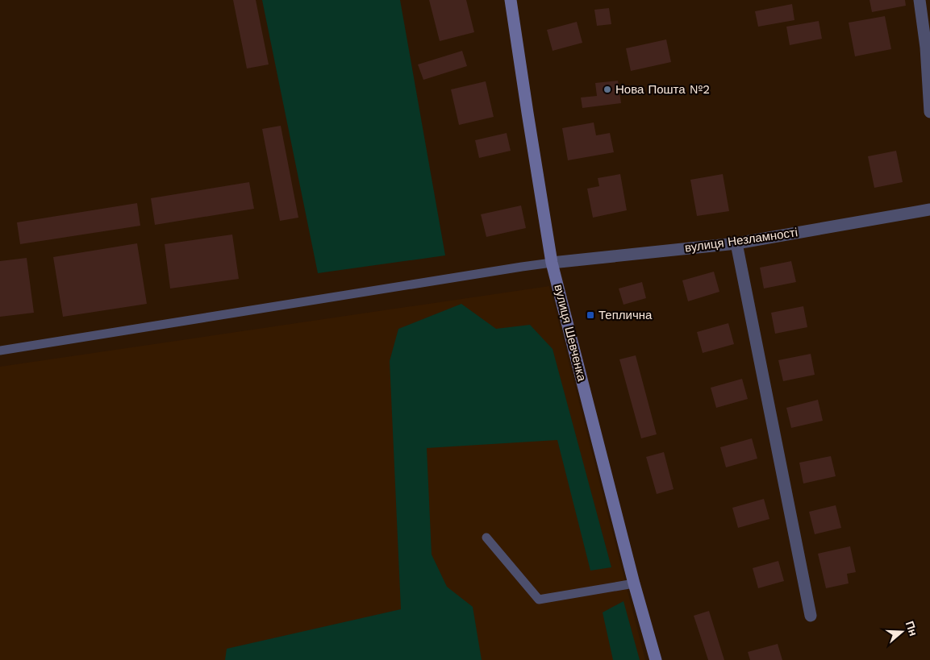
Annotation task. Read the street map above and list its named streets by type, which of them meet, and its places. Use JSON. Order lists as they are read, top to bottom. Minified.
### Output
{"streets":{"street":["вулиця Незламності","вулиця Шевченка"]},"crossings":[["вулиця Незламності","вулиця Шевченка"]],"places":{"other":["Нова Пошта №2"],"transit":["Теплична"]},"north":"right"}
